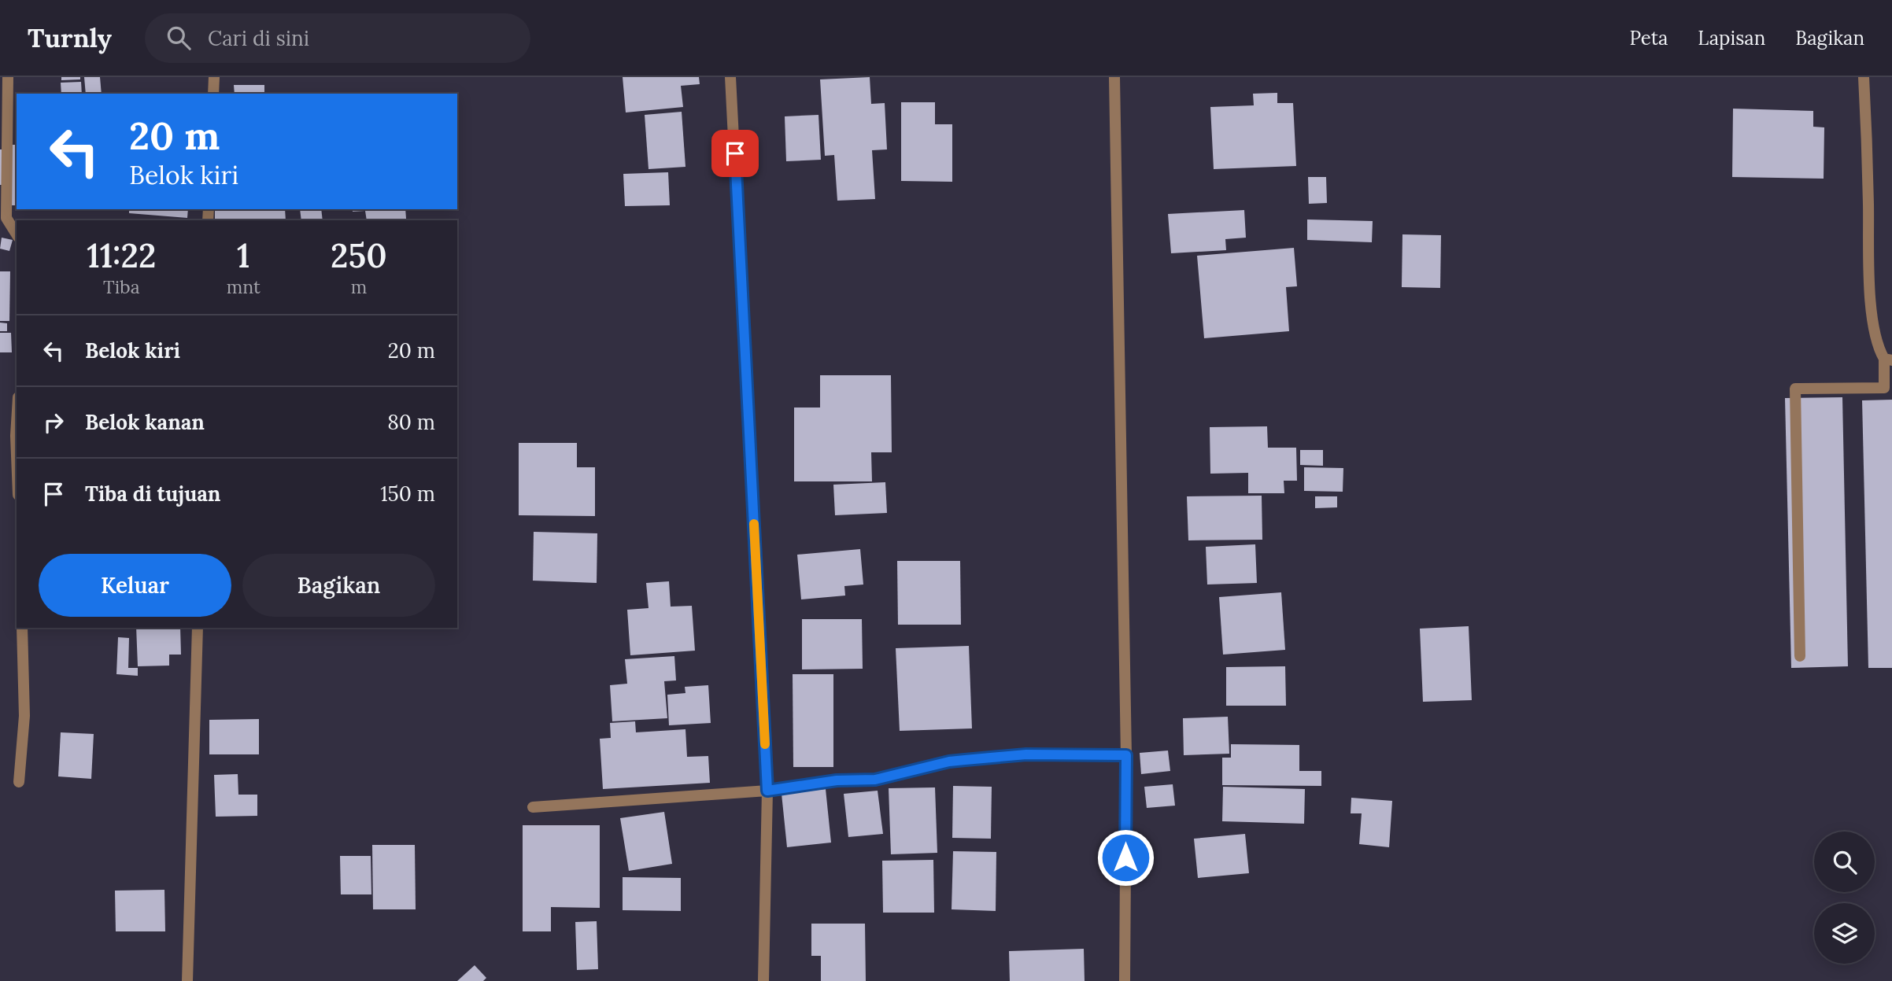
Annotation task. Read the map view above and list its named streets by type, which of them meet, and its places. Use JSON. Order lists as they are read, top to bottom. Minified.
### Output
{"page":{"header":"Turnly","search":"Cari di sini","nav":["Peta","Lapisan","Bagikan"],"turn":["20 m","Belok kiri"],"eta":["11:22","Tiba","1","mnt","250","m"],"list":[{"name":"Belok kiri","value":"20 m"},{"name":"Belok kanan","value":"80 m"},{"name":"Tiba di tujuan","value":"150 m"}],"buttons":["Keluar","Bagikan"]}}
